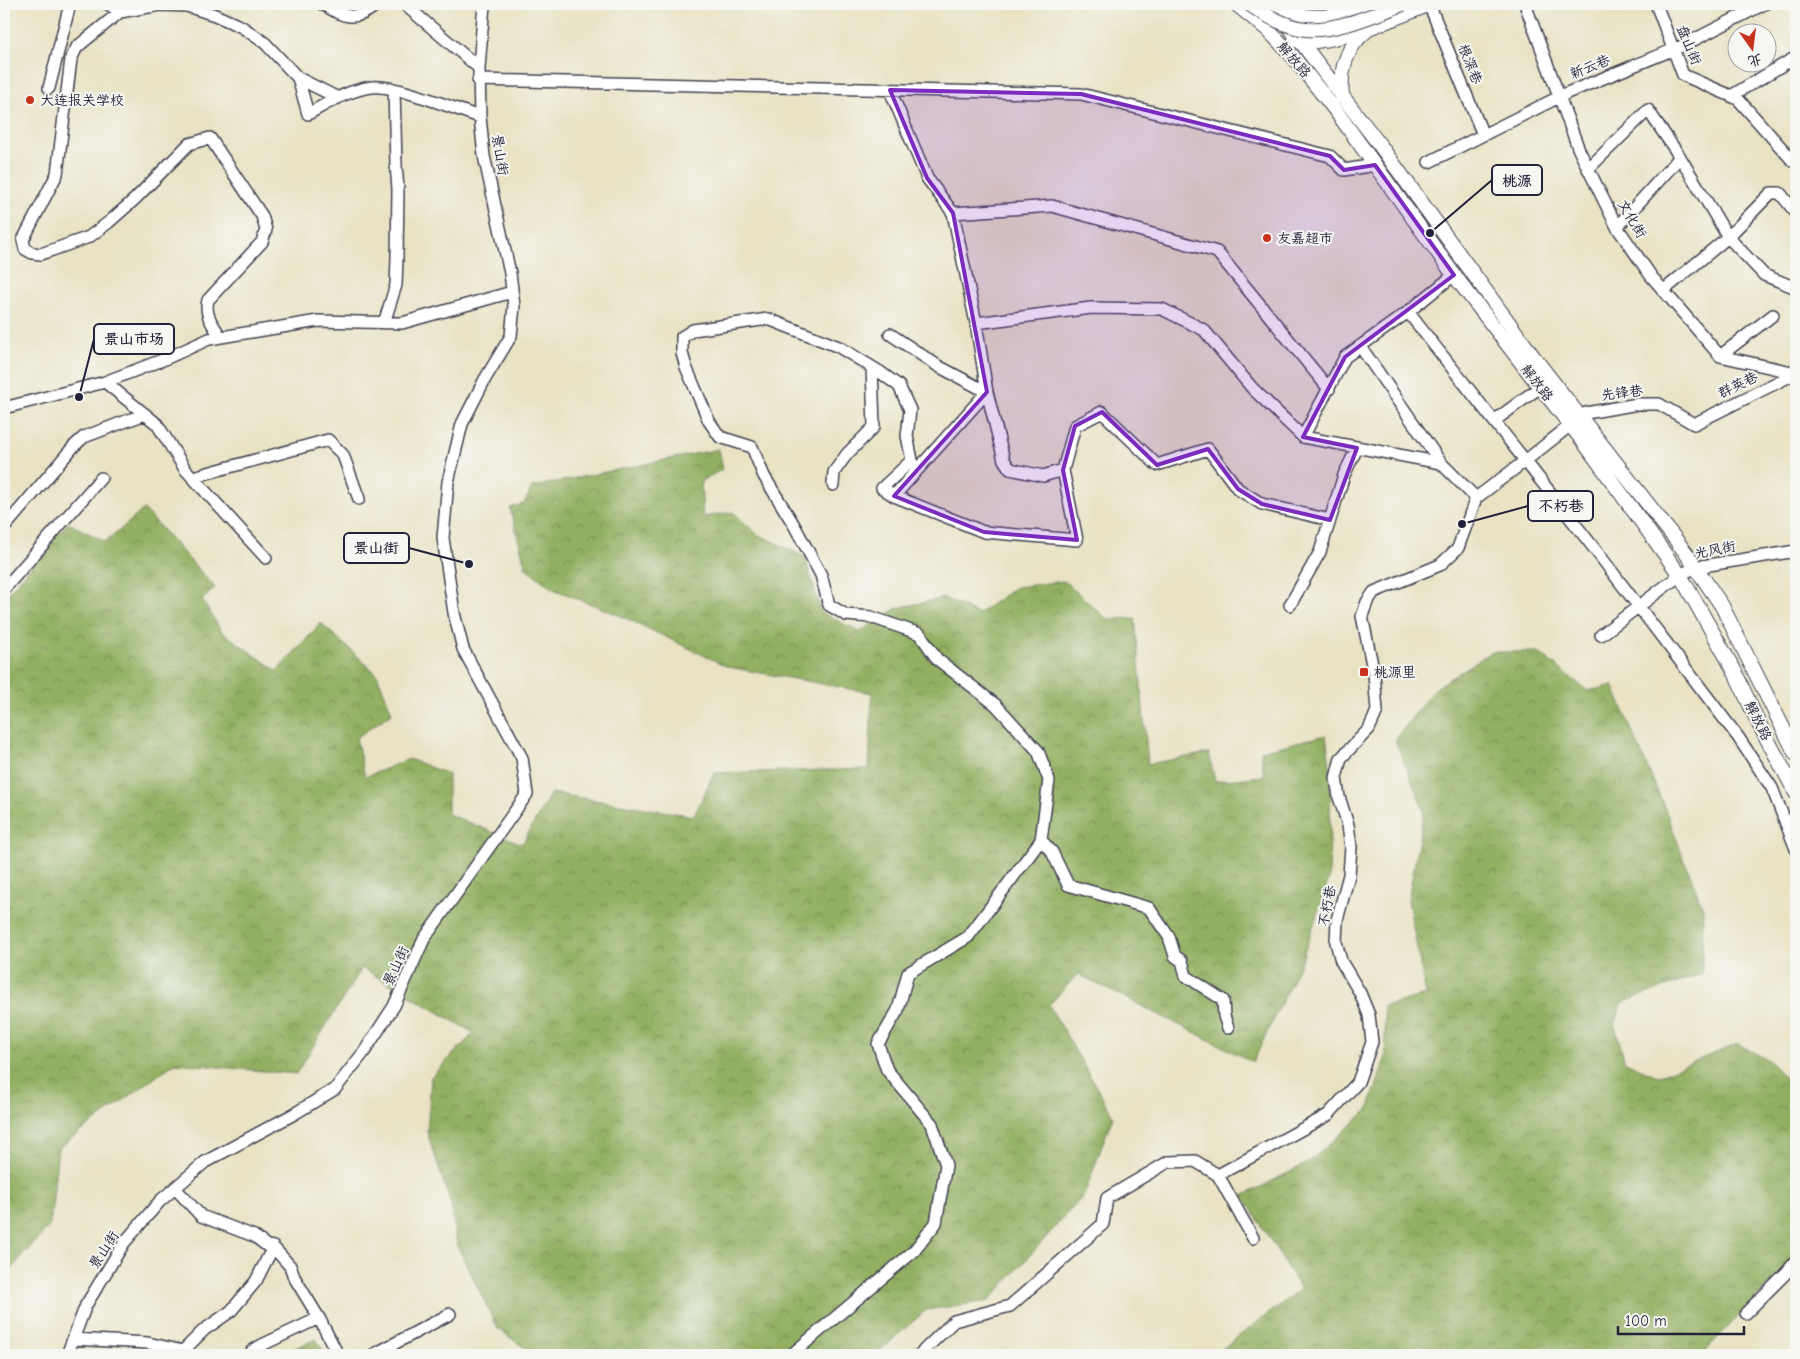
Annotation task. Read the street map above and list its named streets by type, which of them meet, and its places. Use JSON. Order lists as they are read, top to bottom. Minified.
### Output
{"streets":{"main road":["解放路"],"street":["盘山街","根深巷","新云巷","景山街","文化街","群英巷","先锋巷","光风街","不朽巷"]},"crossings":[["盘山街","新云巷"],["解放路","先锋巷"],["解放路","光风街"],["根深巷","新云巷"],["新云巷","文化街"],["群英巷","先锋巷"]],"places":{"other":["大连报关学校","桃源","友嘉超市","景山市场","不朽巷","景山街"],"transit":["桃源里"]},"scale_bar":"100 m","north":"bottom"}
